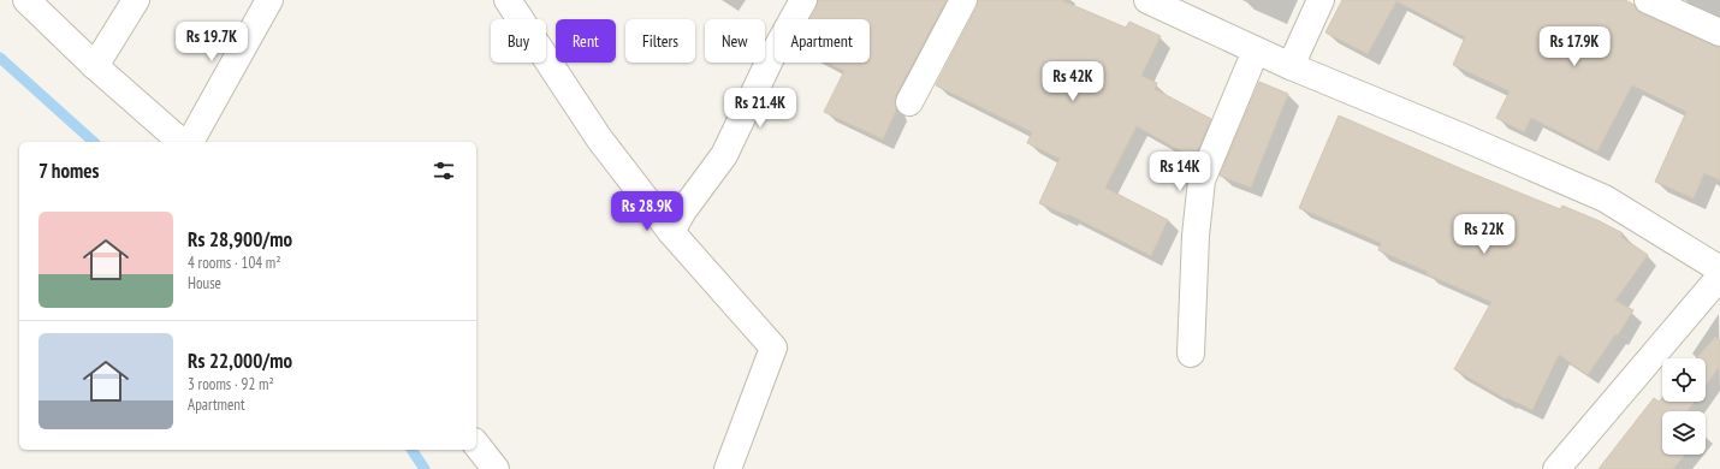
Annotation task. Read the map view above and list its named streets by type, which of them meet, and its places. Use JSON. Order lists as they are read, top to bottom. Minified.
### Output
{"page":{"chip":["Buy","Rent","Filters","New","Apartment"],"price":["Rs 19.7K","Rs 17.9K","Rs 42K","Rs 21.4K","Rs 14K","Rs 28.9K","Rs 22K"],"heading":"7 homes","list":[{"name":"Rs 28,900/mo","note":"4 rooms · 104 m² · House"},{"name":"Rs 22,000/mo","note":"3 rooms · 92 m² · Apartment"}]}}
